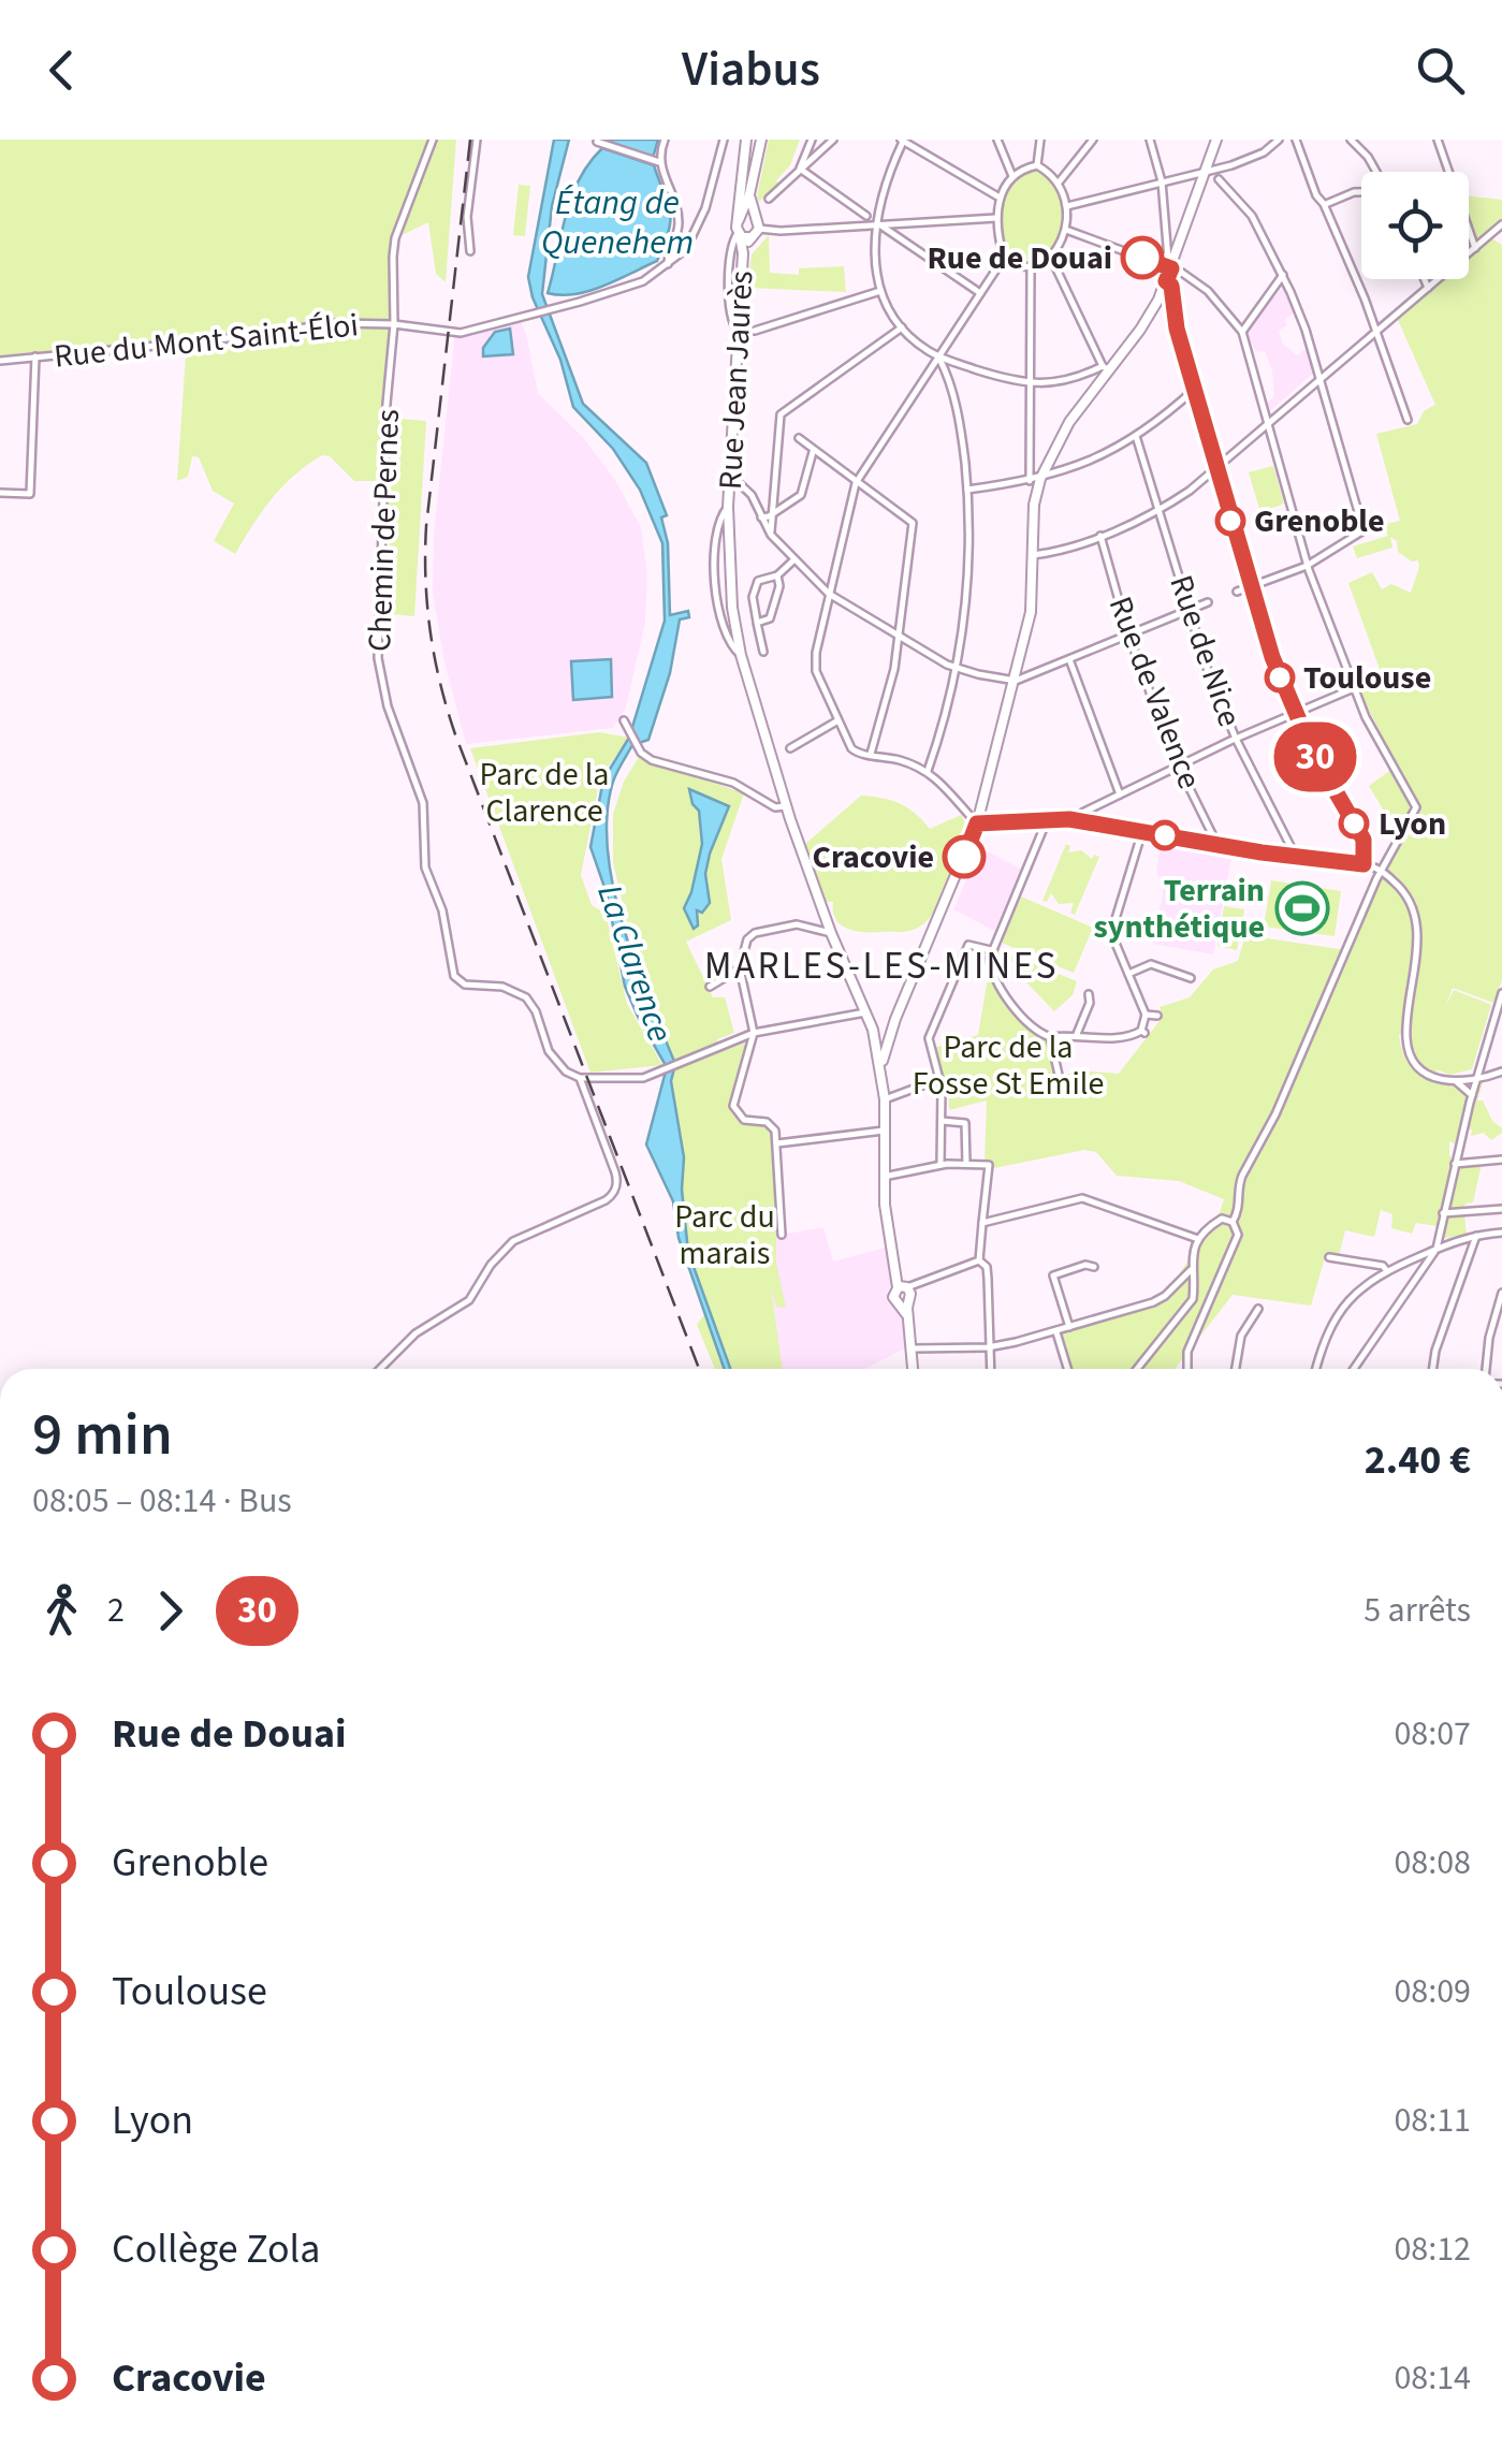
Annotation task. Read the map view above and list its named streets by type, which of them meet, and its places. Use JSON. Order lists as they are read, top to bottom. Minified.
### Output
{"streets":{"main road":["Rue Jean Jaurès"],"street":["Rue du Mont Saint-Éloi","Chemin de Pernes","Rue de Nice","Rue de Valence"]},"crossings":[["Rue du Mont Saint-Éloi","Chemin de Pernes"]],"districts":["MARLES-LES-MINES"],"water":["Étang de Quenehem","La Clarence"],"parks":["Parc de la Clarence","Parc de la Fosse St Emile","Parc du marais"],"places":{"other":["Rue de Douai","Grenoble","Toulouse","Lyon","Cracovie"],"sports":["Terrain synthétique"]},"lines":["bus line 30"],"page":{"header":"Viabus","on_map":"30","heading":["9 min","08:05 – 08:14 · Bus","2.40 €"],"legs":["2","30","5 arrêts"],"list":[{"name":"Rue de Douai","value":"08:07"},{"name":"Grenoble","value":"08:08"},{"name":"Toulouse","value":"08:09"},{"name":"Lyon","value":"08:11"},{"name":"Collège Zola","value":"08:12"},{"name":"Cracovie","value":"08:14"}]}}
